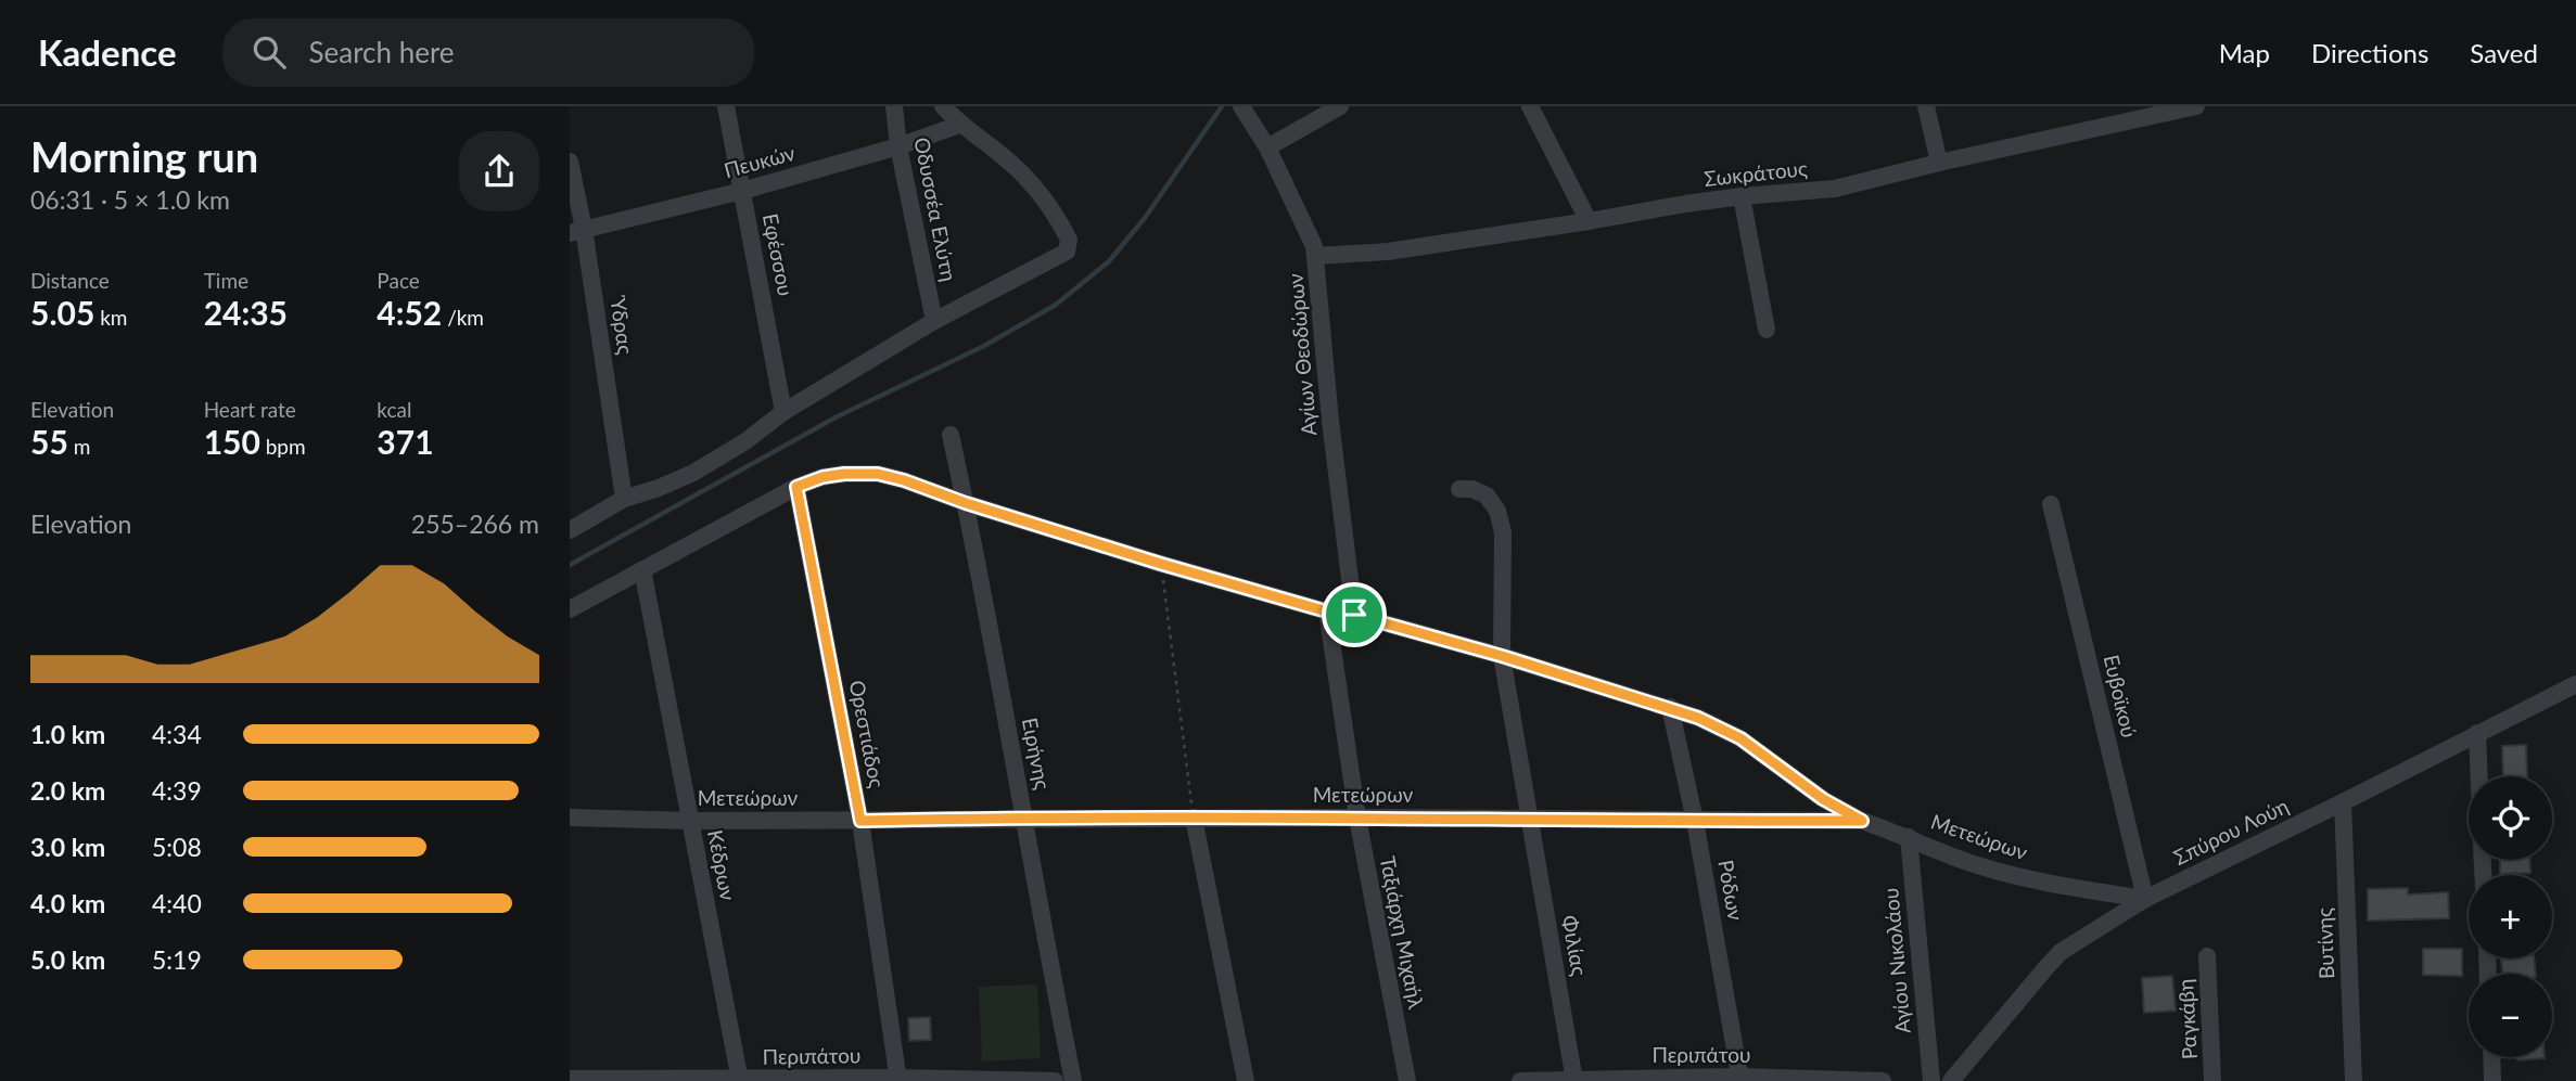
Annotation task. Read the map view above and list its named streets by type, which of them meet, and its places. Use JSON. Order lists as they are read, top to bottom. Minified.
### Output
{"streets":{"street":["Πευκών","Σωκράτους","Οδυσσέα Ελύτη","Εφέσσου","Ύδρας","Αγίων Θεοδώρων","Ευβοϊκού","Ορεστιάδος","Ειρήνης","Μετεώρων","Σπύρου Λούη","Κέδρων","Ρόδων","Ταξιάρχη Μιχαήλ","Βυτίνης","Φιλίας","Αγίου Νικολάου","Ραγκάβη","Περιπάτου"]},"crossings":[["Πευκών","Οδυσσέα Ελύτη"],["Πευκών","Εφέσσου"],["Πευκών","Ύδρας"],["Σωκράτους","Αγίων Θεοδώρων"],["Ευβοϊκού","Μετεώρων"],["Ευβοϊκού","Σπύρου Λούη"],["Ορεστιάδος","Μετεώρων"],["Ορεστιάδος","Περιπάτου"],["Ειρήνης","Μετεώρων"],["Μετεώρων","Σπύρου Λούη"],["Μετεώρων","Κέδρων"],["Μετεώρων","Ρόδων"],["Μετεώρων","Ταξιάρχη Μιχαήλ"],["Μετεώρων","Φιλίας"],["Μετεώρων","Αγίου Νικολάου"],["Σπύρου Λούη","Βυτίνης"],["Κέδρων","Περιπάτου"],["Ρόδων","Περιπάτου"],["Φιλίας","Περιπάτου"]],"page":{"header":"Kadence","search":"Search here","nav":["Map","Directions","Saved"],"heading":["Morning run","06:31 · 5 × 1.0 km"],"stats":[["Distance","5.05 km"],["Time","24:35"],["Pace","4:52 /km"],["Elevation","55 m"],["Heart rate","150 bpm"],["kcal","371"]],"chart":["Elevation","255–266 m"],"list":[{"name":"1.0 km","note":"4:34"},{"name":"2.0 km","note":"4:39"},{"name":"3.0 km","note":"5:08"},{"name":"4.0 km","note":"4:40"},{"name":"5.0 km","note":"5:19"}],"map_buttons":["+","−"]}}
